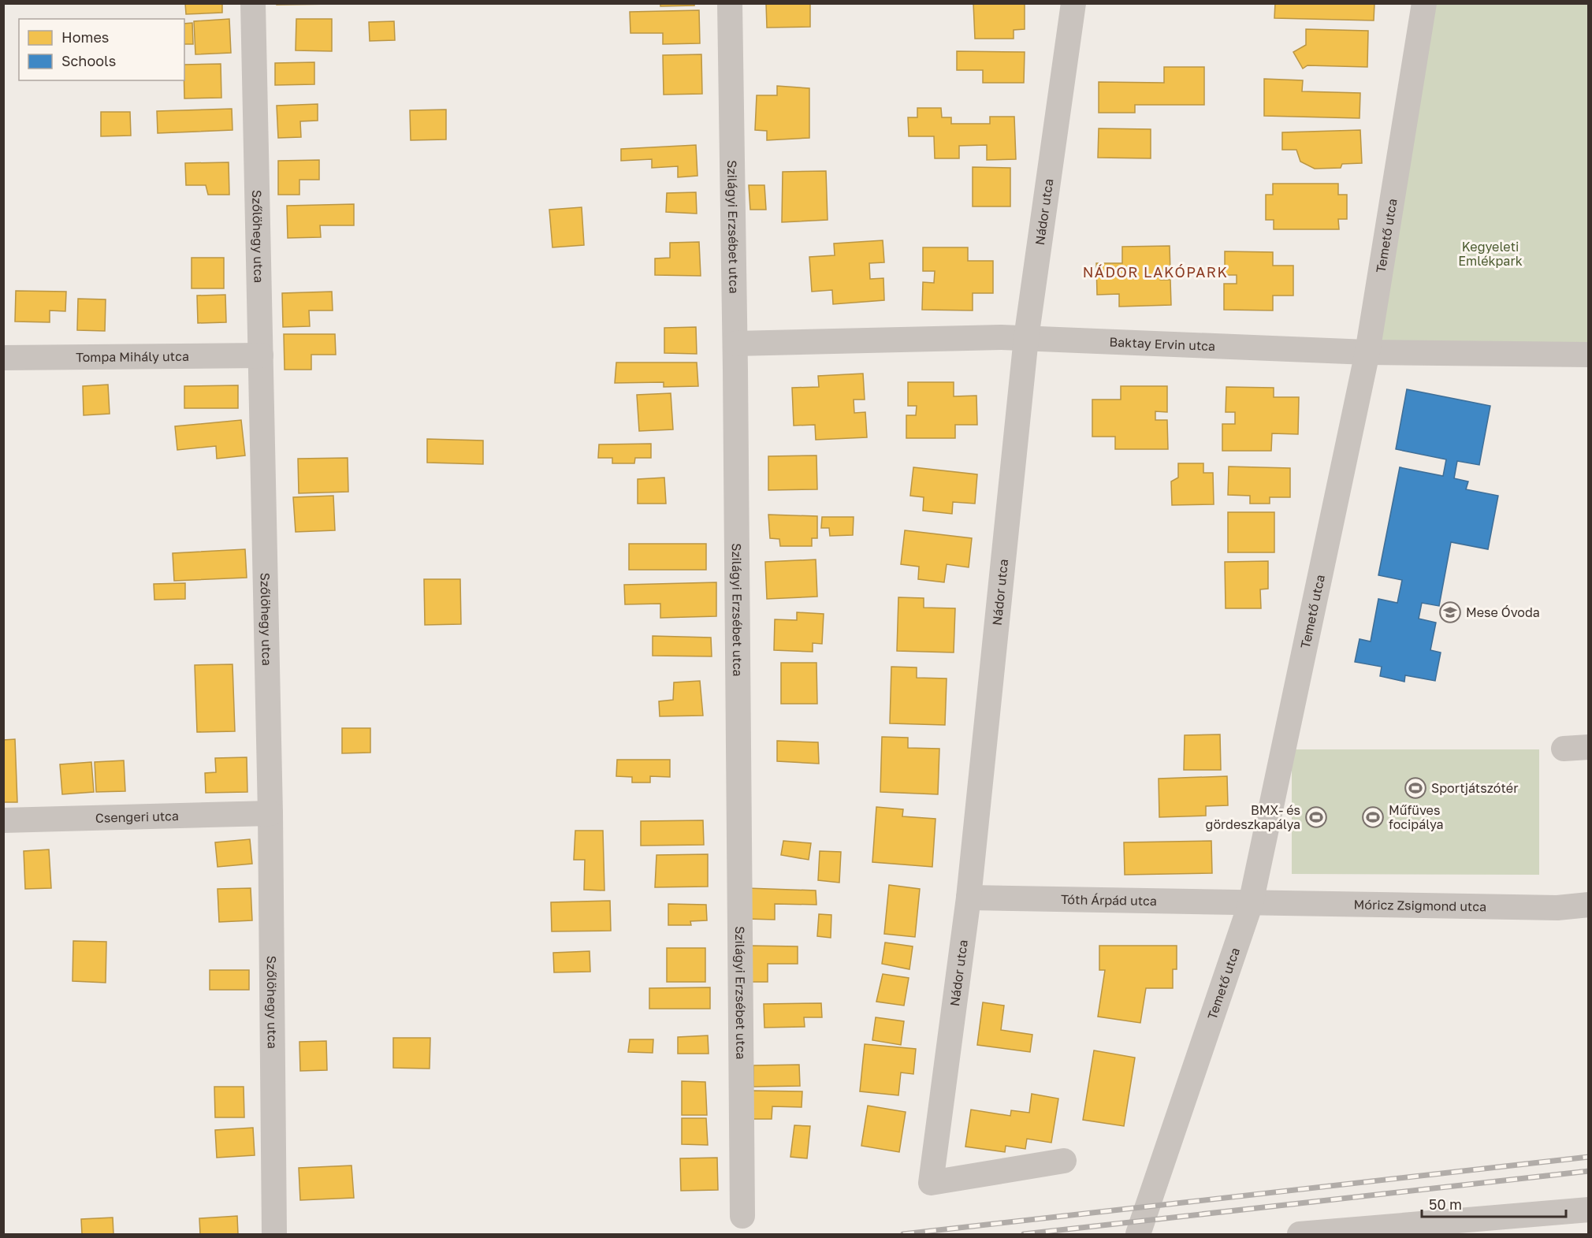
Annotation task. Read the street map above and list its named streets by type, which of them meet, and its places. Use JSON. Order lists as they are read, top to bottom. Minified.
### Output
{"streets":{"street":["Nádor utca","Szilágyi Erzsébet utca","Temető utca","Szőlöhegy utca","Baktay Ervin utca","Tompa Mihály utca","Csengeri utca","Tóth Árpád utca","Móricz Zsigmond utca"]},"crossings":[["Nádor utca","Baktay Ervin utca"],["Nádor utca","Tóth Árpád utca"],["Szilágyi Erzsébet utca","Baktay Ervin utca"],["Temető utca","Baktay Ervin utca"],["Temető utca","Tóth Árpád utca"],["Temető utca","Móricz Zsigmond utca"],["Szőlöhegy utca","Tompa Mihály utca"],["Szőlöhegy utca","Csengeri utca"],["Tóth Árpád utca","Móricz Zsigmond utca"]],"districts":["NÁDOR LAKÓPARK"],"parks":["Kegyeleti Emlékpark"],"places":{"school or university":["Mese Óvoda"],"sports":["Sportjátszótér","BMX- és gördeszkapálya","Műfüves focipálya"]},"legend":["Homes","Schools"],"scale_bar":"50 m"}
